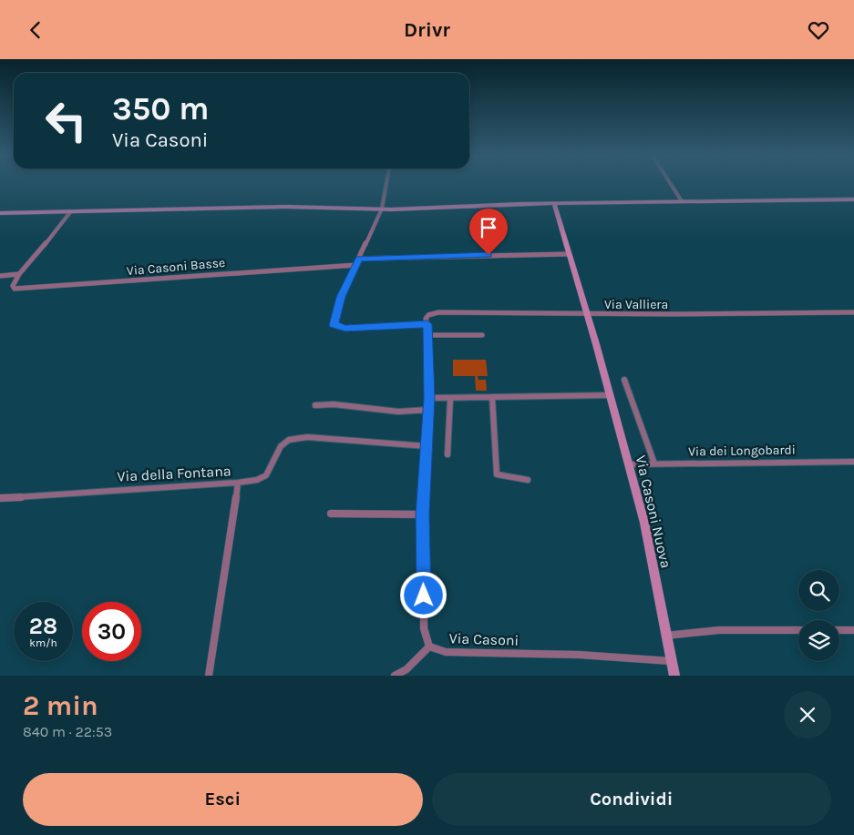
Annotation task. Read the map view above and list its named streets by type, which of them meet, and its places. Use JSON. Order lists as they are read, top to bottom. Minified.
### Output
{"streets":{"main road":["Via Casoni Nuova"],"street":["Via Casoni Basse","Via Valliera","Via dei Longobardi","Via della Fontana","Via Casoni"]},"crossings":[["Via Valliera","Via Casoni Nuova"],["Via dei Longobardi","Via Casoni Nuova"],["Via Casoni Nuova","Via Casoni"]],"page":{"header":"Drivr","turn":["350 m","Via Casoni"],"speed":"28 km/h","limit":"30","heading":["2 min","840 m · 22:53"],"buttons":["Esci","Condividi"]}}
